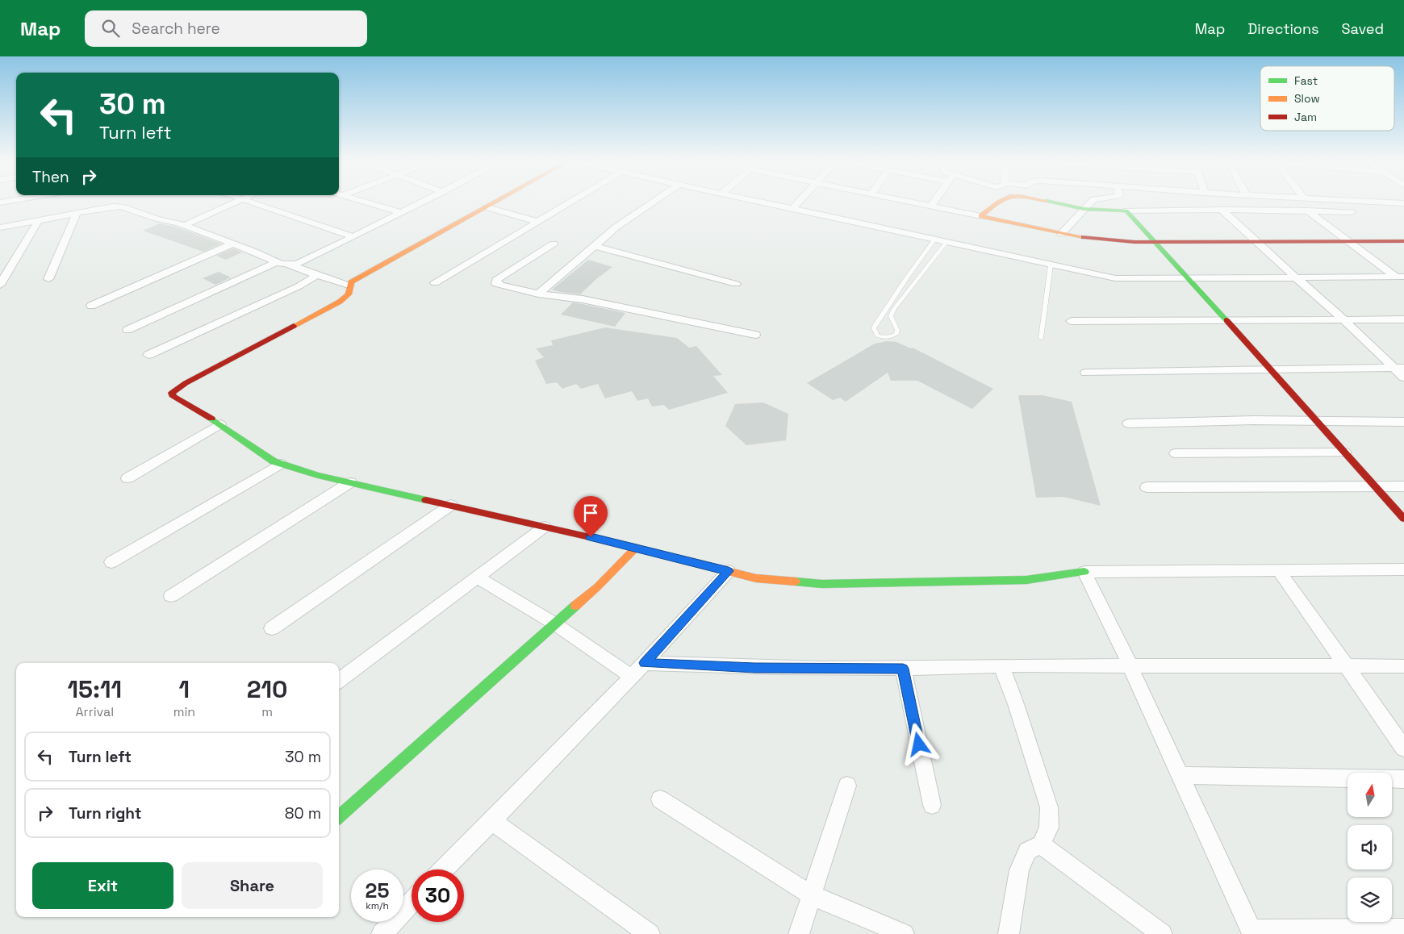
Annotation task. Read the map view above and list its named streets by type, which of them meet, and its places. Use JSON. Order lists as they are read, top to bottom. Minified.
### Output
{"legend":["Fast","Slow","Jam"],"north":"top","page":{"header":"Map","search":"Search here","nav":["Map","Directions","Saved"],"turn":["30 m","Turn left"],"then":"Then","eta":["15:11","Arrival","1","min","210","m"],"list":[{"name":"Turn left","value":"30 m"},{"name":"Turn right","value":"80 m"}],"buttons":["Exit","Share"],"speed":"25 km/h","limit":"30"}}
